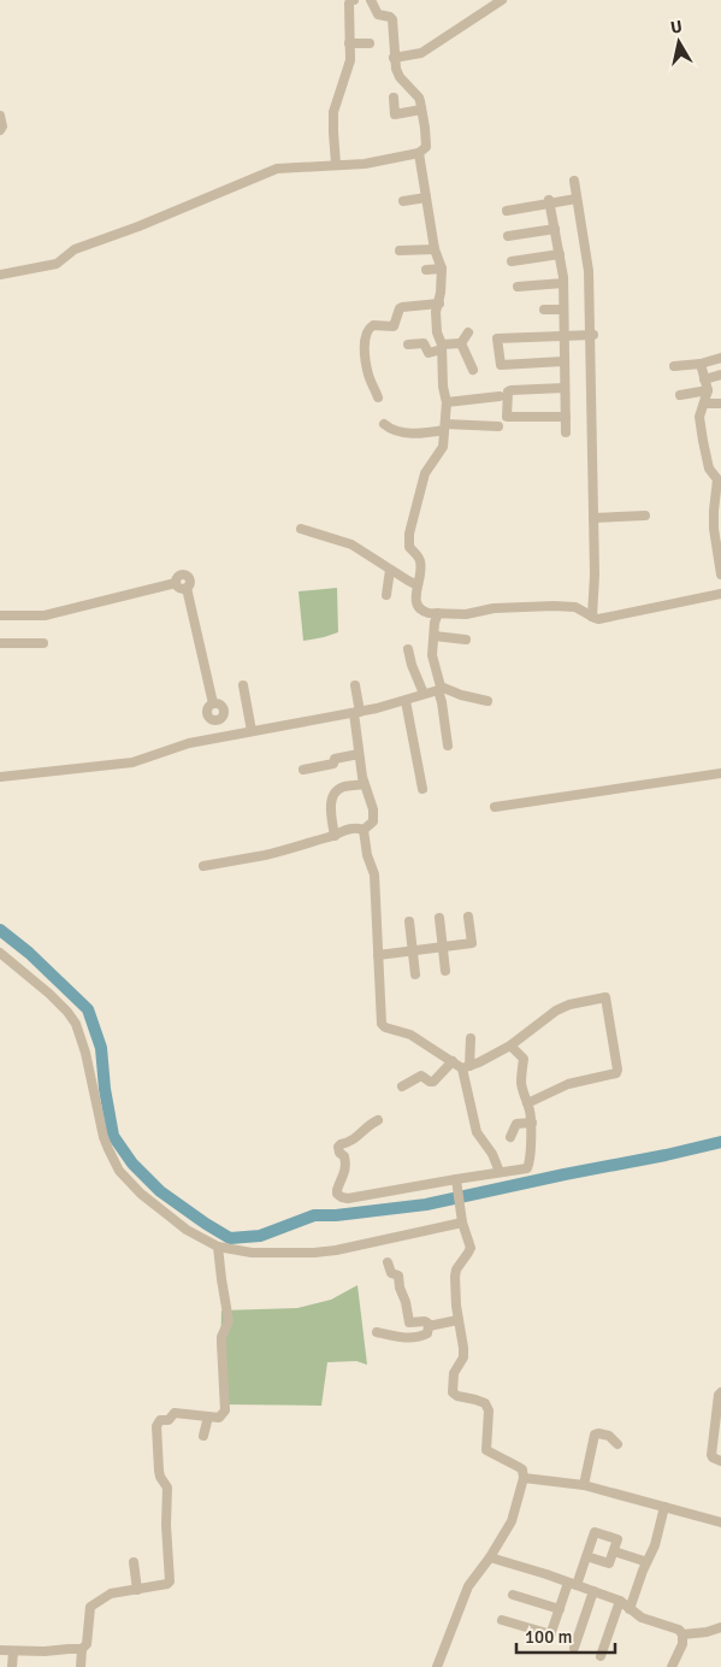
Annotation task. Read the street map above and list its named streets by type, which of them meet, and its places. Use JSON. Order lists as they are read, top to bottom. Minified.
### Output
{"scale_bar":"100 m","north":"top"}
